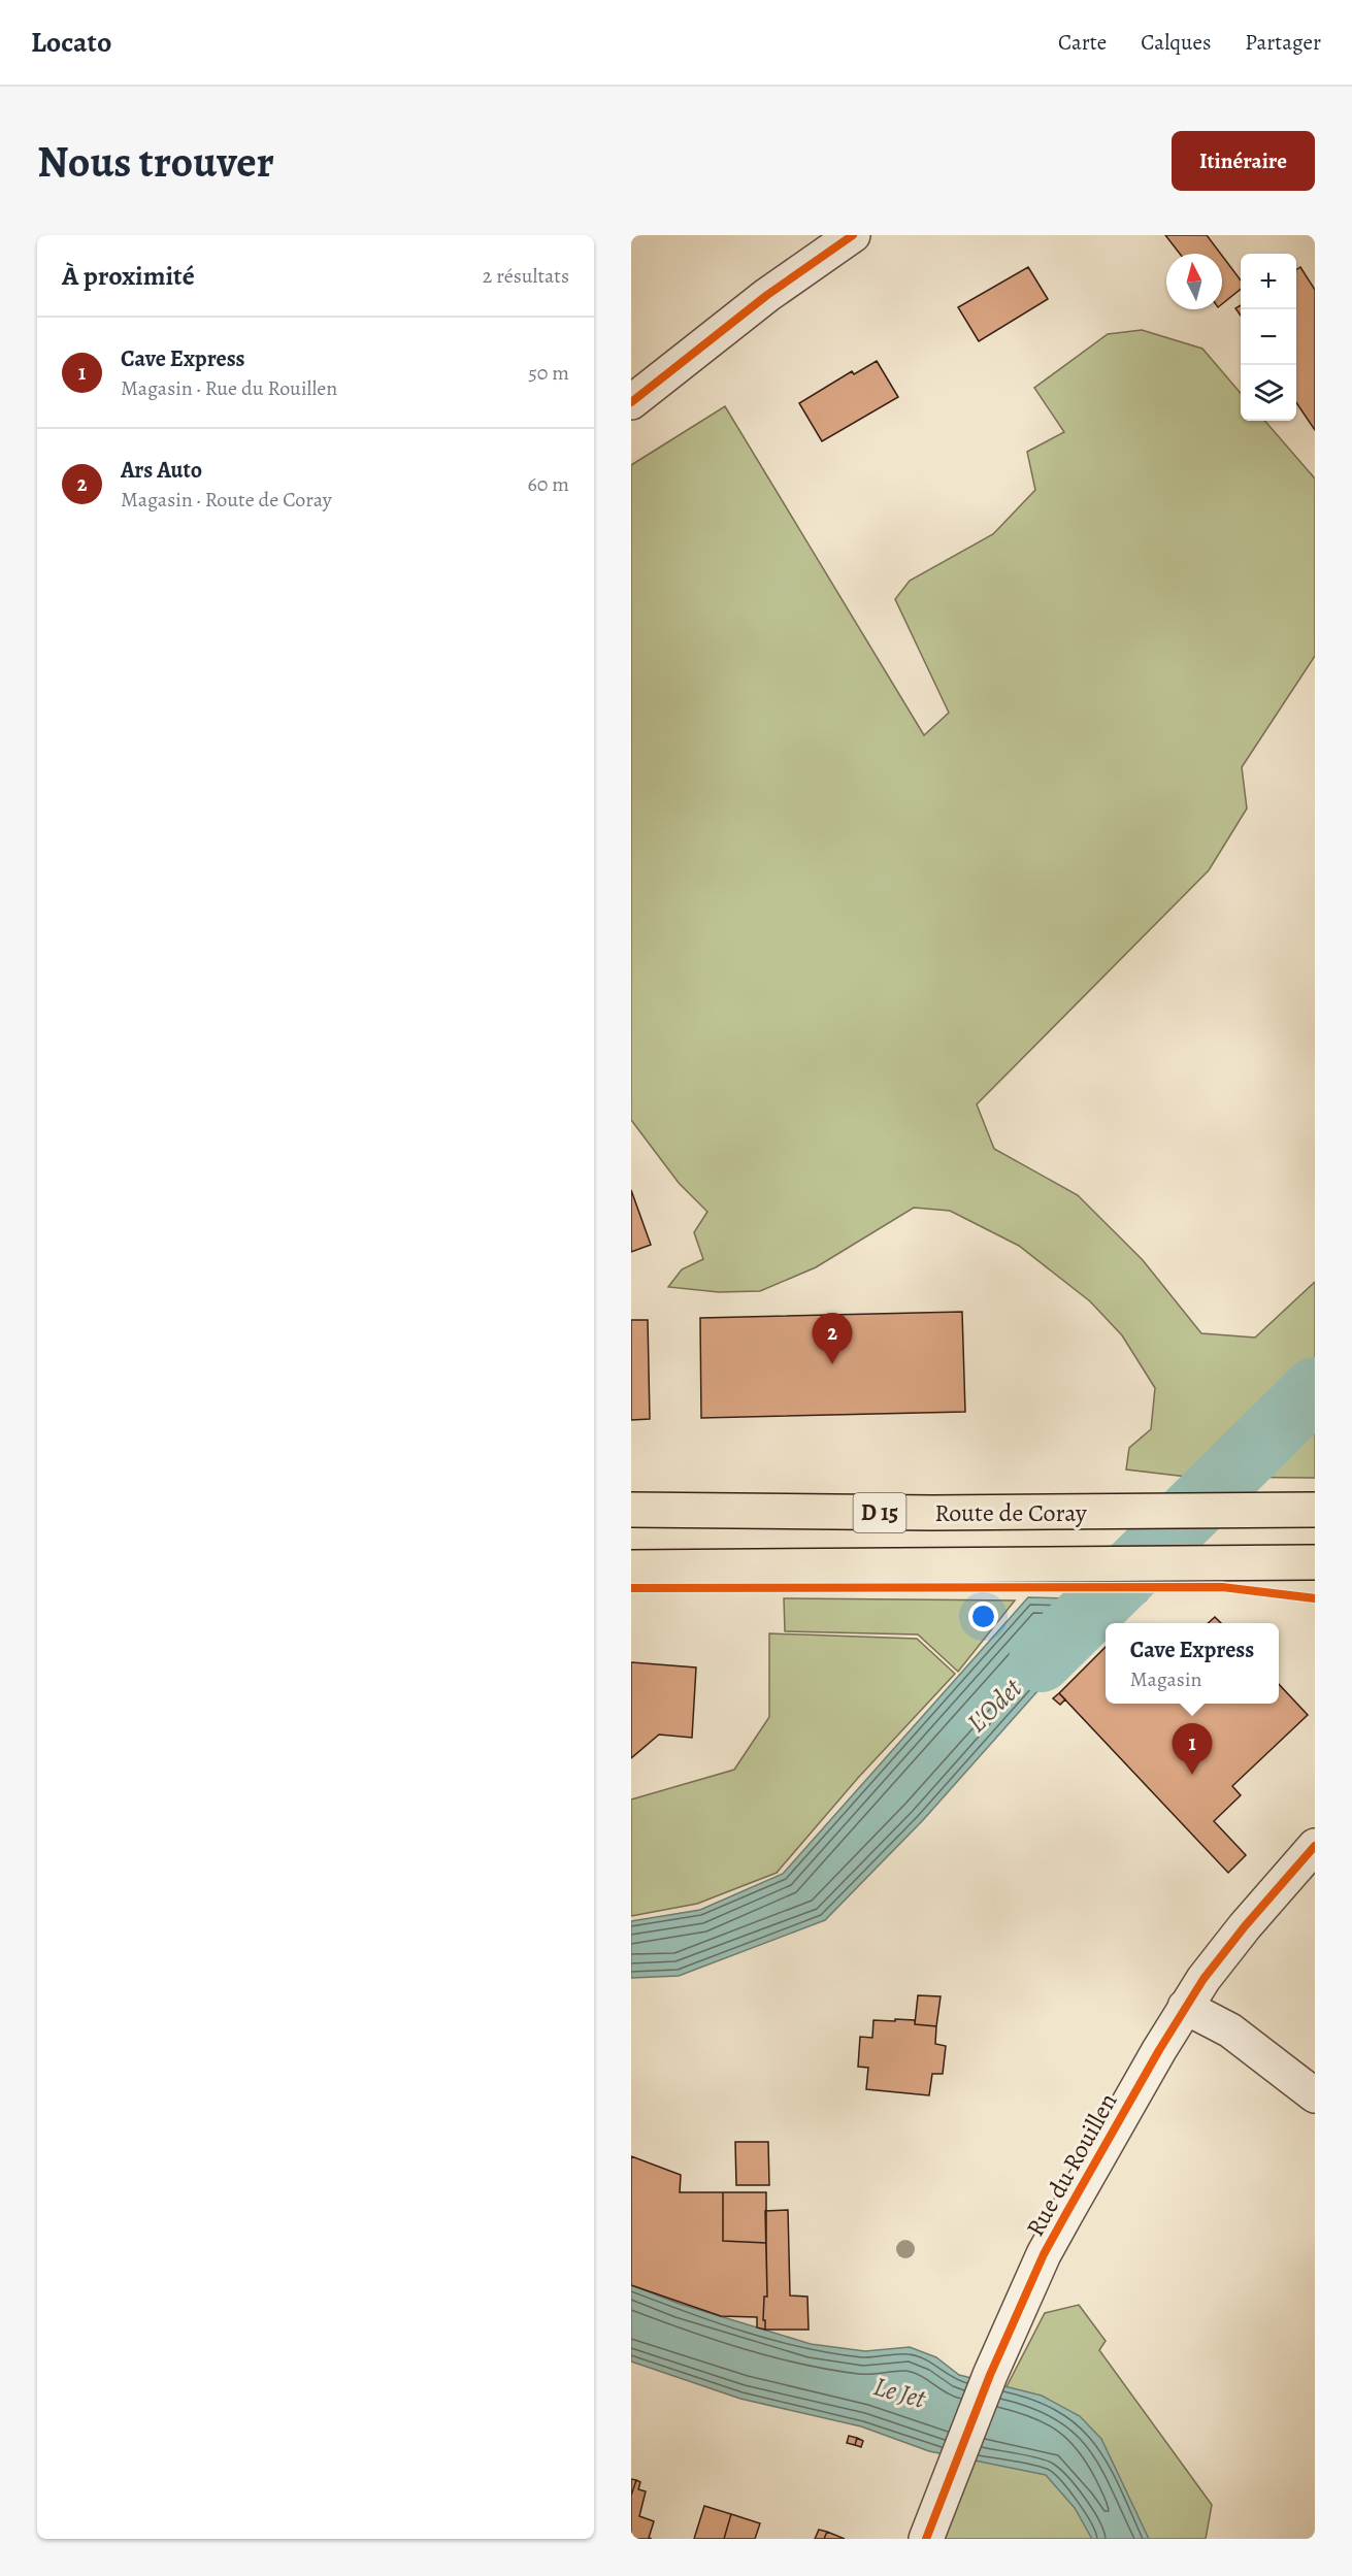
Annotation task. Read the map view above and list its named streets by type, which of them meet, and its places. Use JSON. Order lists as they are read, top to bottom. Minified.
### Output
{"streets":{"main road":["D 15","Route de Coray"],"street":["Rue du Rouillen"]},"water":["L'Odet","Le Jet"],"north":"top","page":{"header":"Locato","nav":["Carte","Calques","Partager"],"buttons":"Itinéraire","title":"Nous trouver","heading":["À proximité","2 résultats"],"map_buttons":["+","−"],"list":[{"mark":"1","name":"Cave Express","note":"Magasin · Rue du Rouillen","value":"50 m"},{"mark":"2","name":"Ars Auto","note":"Magasin · Route de Coray","value":"60 m"}],"pins":["2","1"],"popup":["Cave Express","Magasin"]}}
